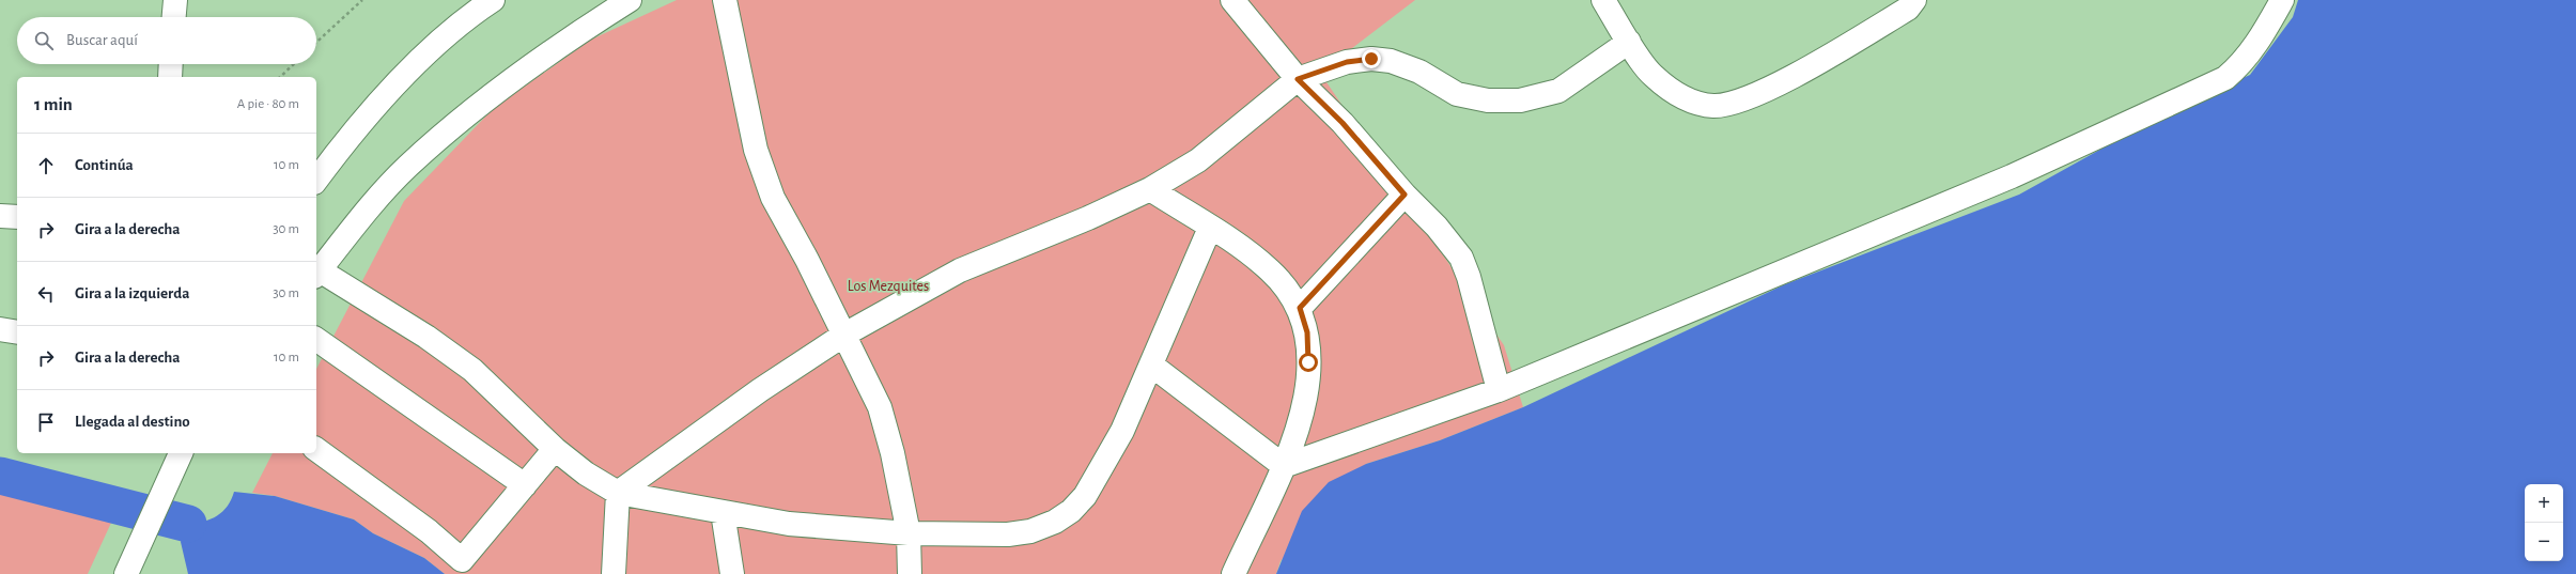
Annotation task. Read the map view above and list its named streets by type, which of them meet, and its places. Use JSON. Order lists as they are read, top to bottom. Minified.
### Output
{"parks":["Los Mezquites"],"page":{"search":"Buscar aquí","heading":["1 min","A pie · 80 m"],"list":[["Continúa","10 m"],["Gira a la derecha","30 m"],["Gira a la izquierda","30 m"],["Gira a la derecha","10 m"],"Llegada al destino"],"map_buttons":["+","−"]}}
